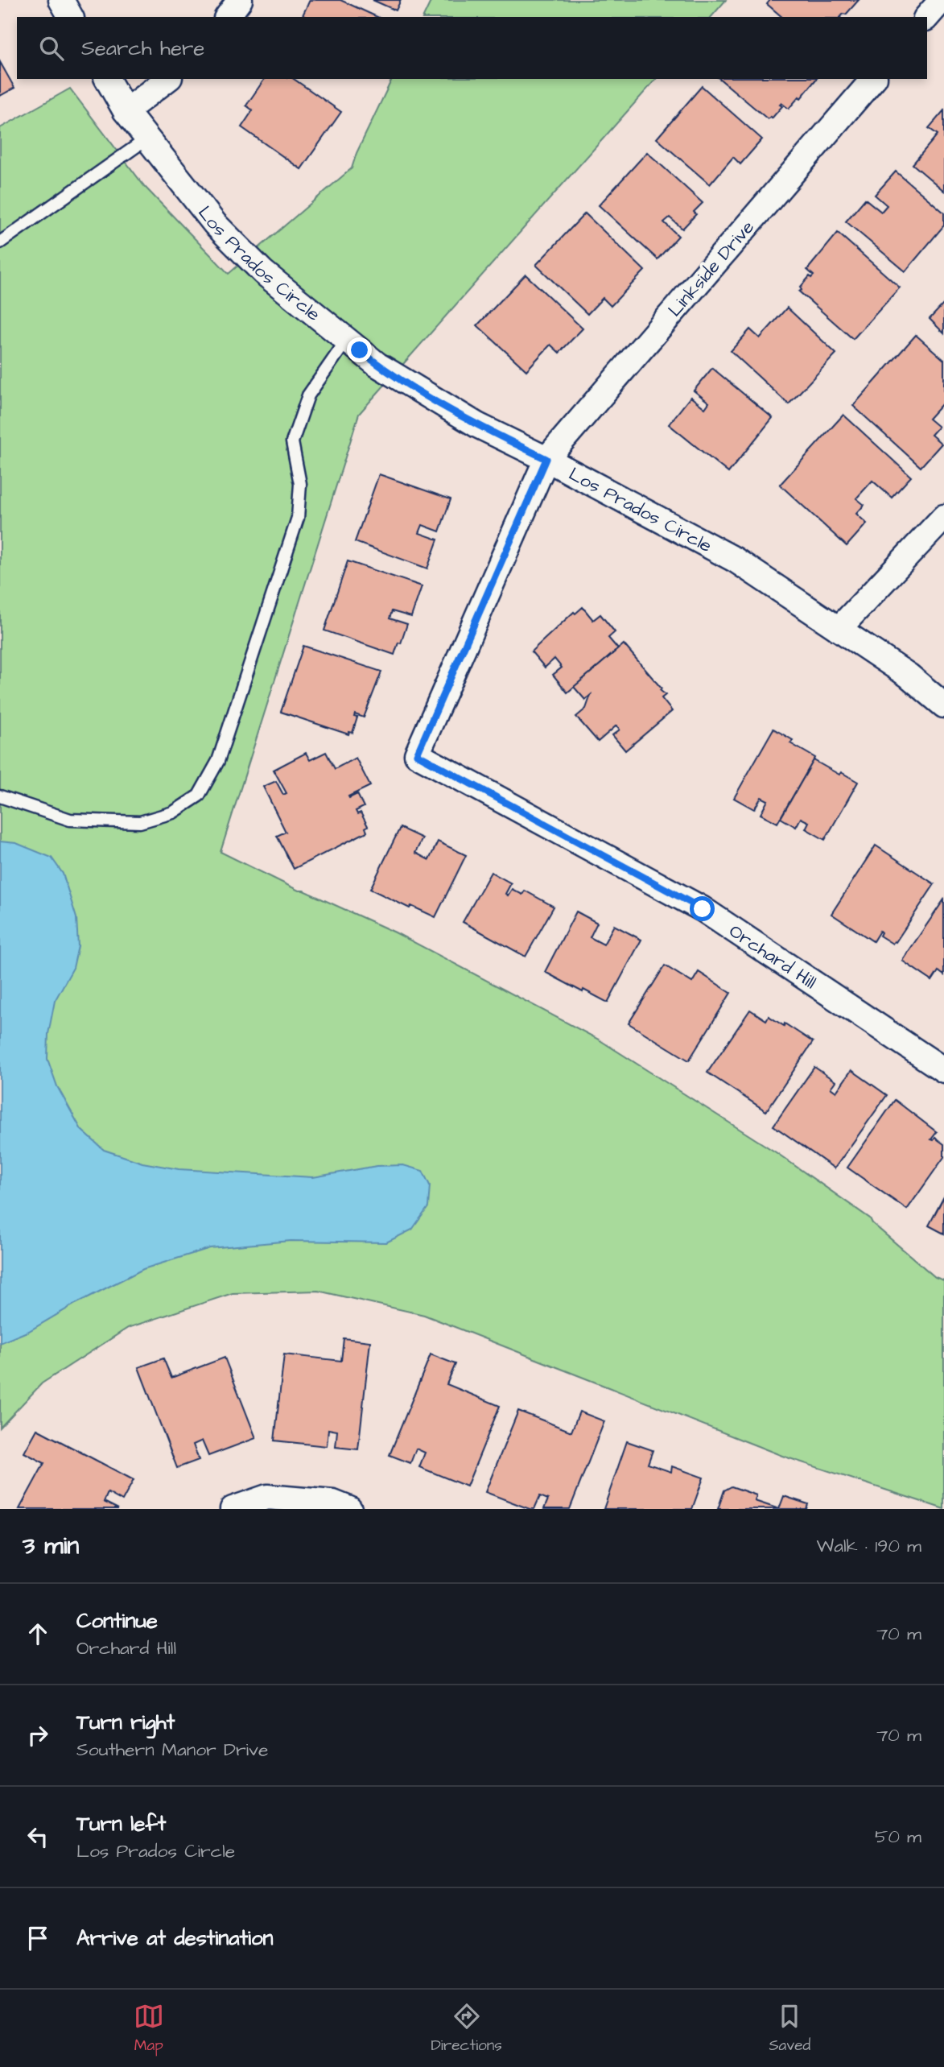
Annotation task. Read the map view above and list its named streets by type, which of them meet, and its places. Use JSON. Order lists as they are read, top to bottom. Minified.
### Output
{"streets":{"street":["Los Prados Circle","Linkside Drive","Orchard Hill"]},"crossings":[["Los Prados Circle","Linkside Drive"],["Linkside Drive","Orchard Hill"]],"page":{"search":"Search here","heading":["3 min","Walk · 190 m"],"list":[["Continue","Orchard Hill","70 m"],["Turn right","Southern Manor Drive","70 m"],["Turn left","Los Prados Circle","50 m"],"Arrive at destination"],"nav":["Map","Directions","Saved"]}}
